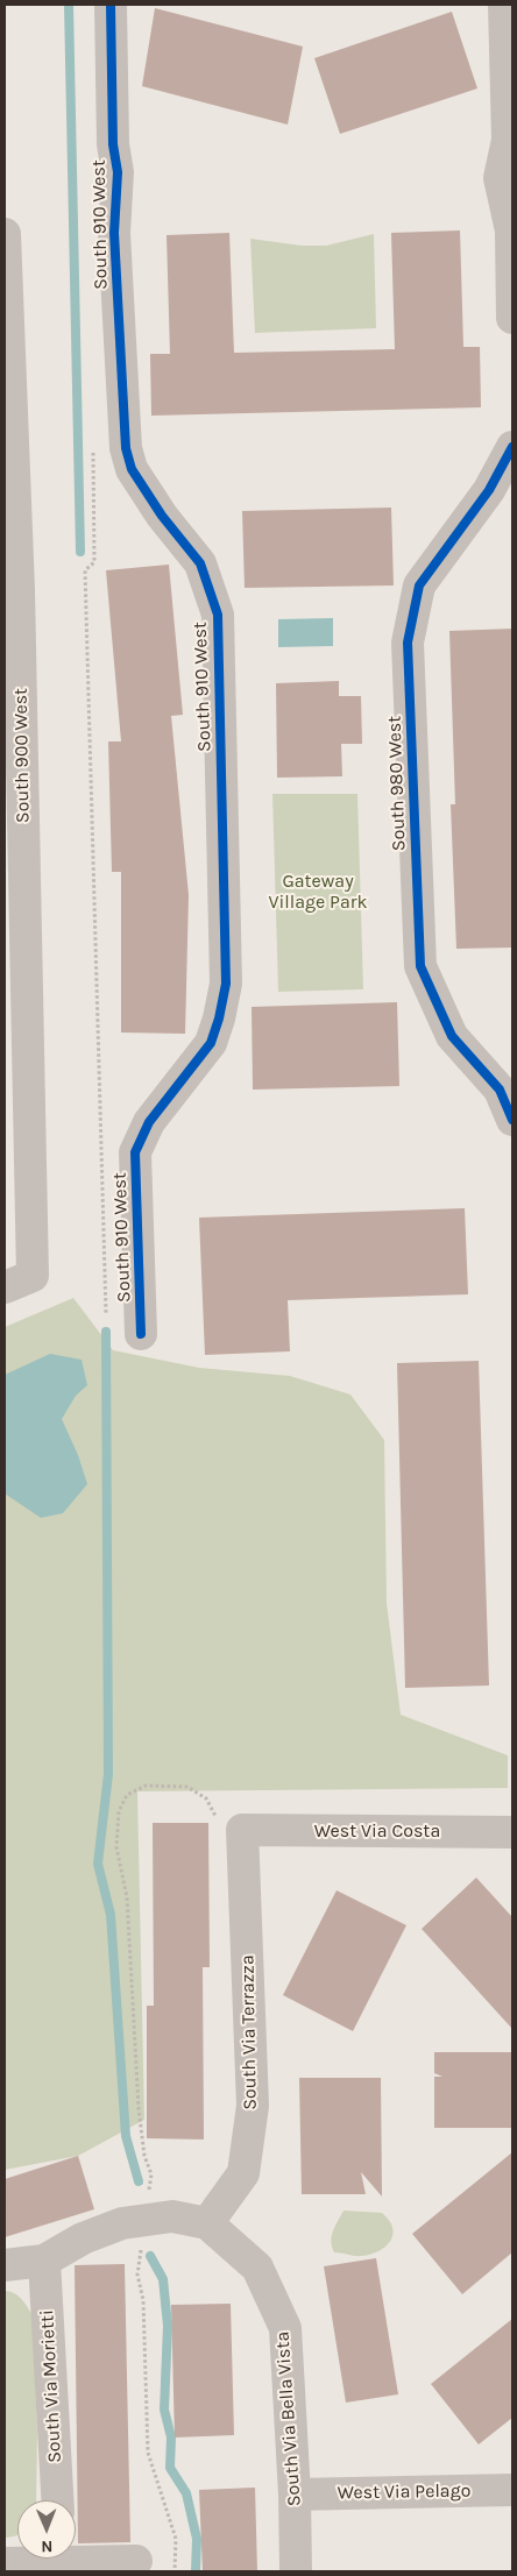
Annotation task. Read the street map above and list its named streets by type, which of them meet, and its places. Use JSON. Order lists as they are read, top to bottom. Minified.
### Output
{"streets":{"street":["South 910 West","South 900 West","South 980 West","West Via Costa","South Via Terrazza","South Via Morietti","South Via Bella Vista","West Via Pelago"]},"crossings":[["West Via Costa","South Via Terrazza"],["South Via Terrazza","South Via Bella Vista"],["South Via Bella Vista","West Via Pelago"]],"parks":["Gateway Village Park"],"north":"bottom"}
